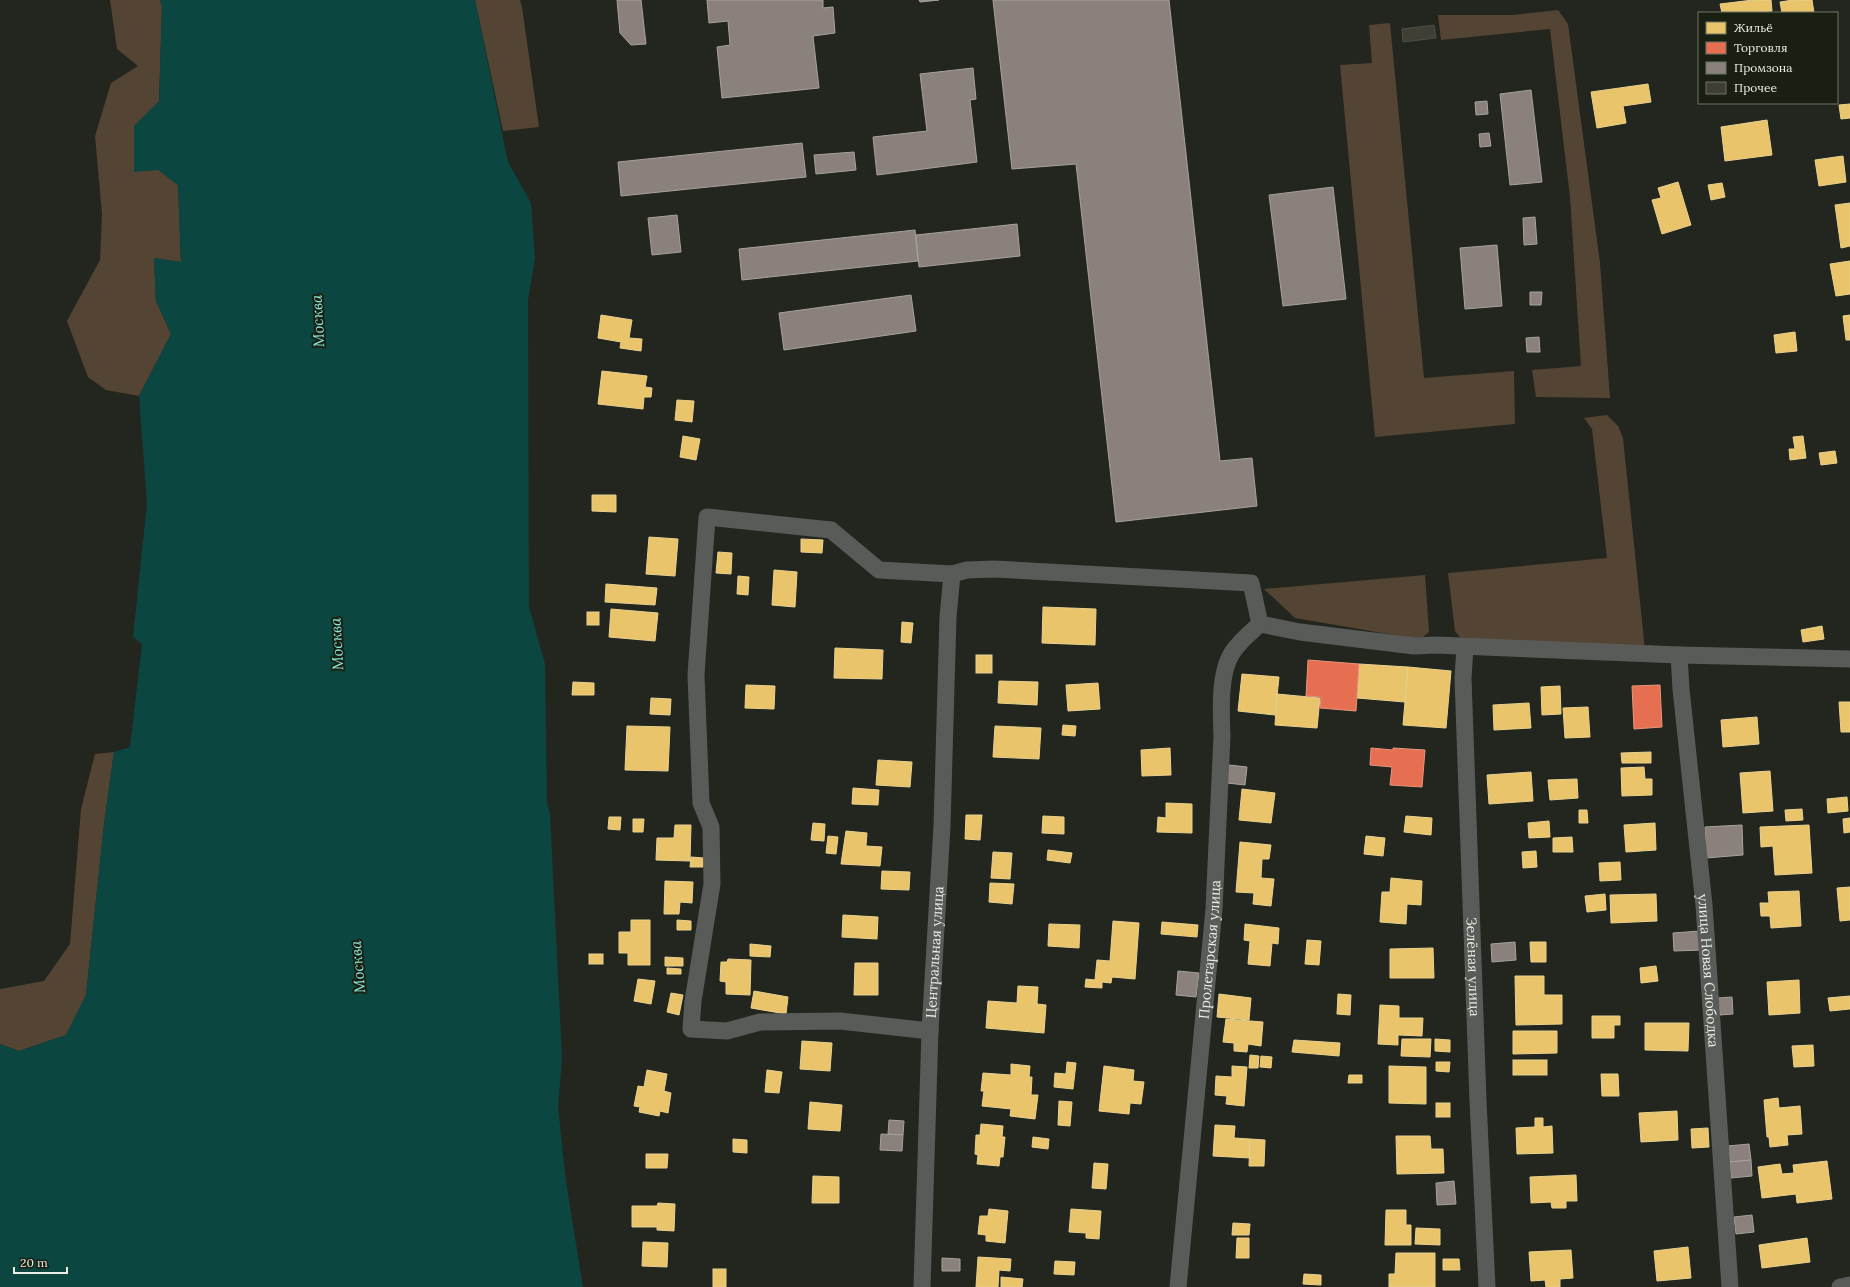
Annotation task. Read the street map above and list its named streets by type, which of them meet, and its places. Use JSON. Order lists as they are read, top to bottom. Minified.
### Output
{"streets":{"street":["Пролетарская улица","Центральная улица","Зелёная улица","улица Новая Слободка"]},"water":["Москва"],"legend":["Жильё","Торговля","Промзона","Прочее"],"scale_bar":"20 m"}
